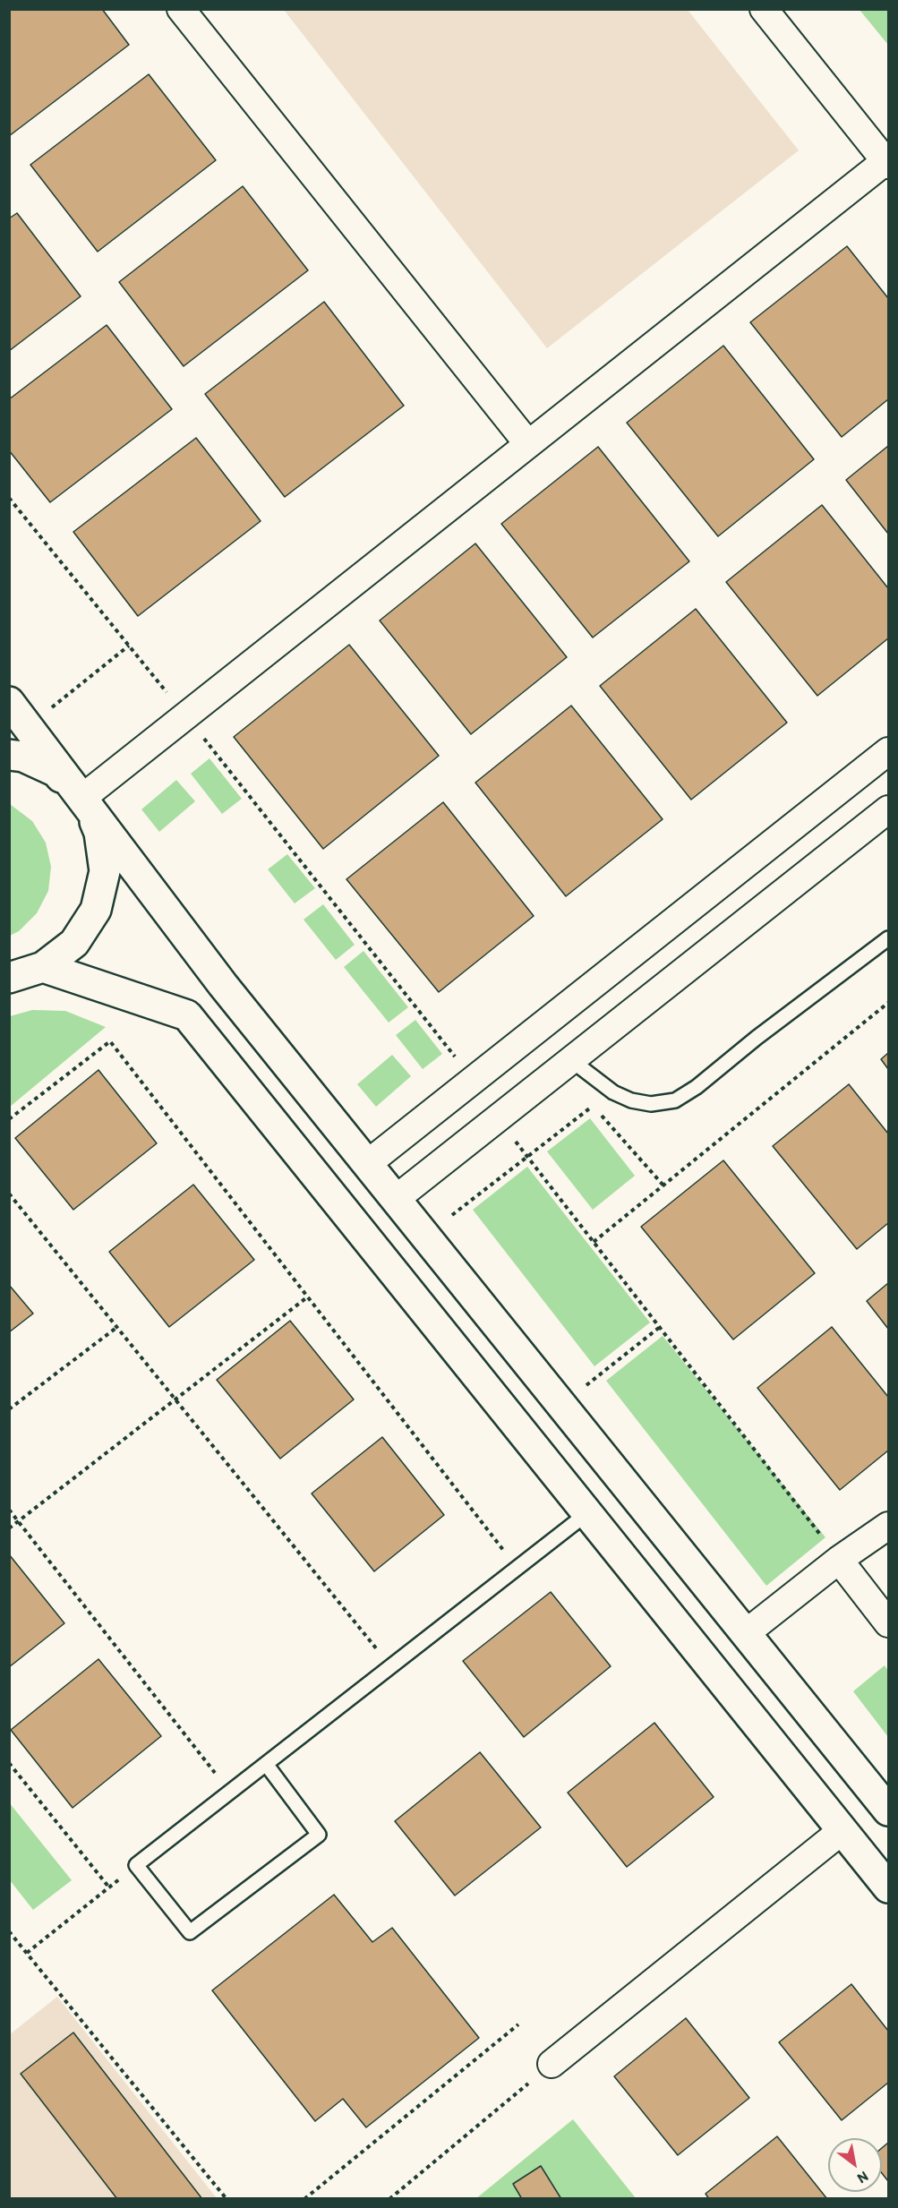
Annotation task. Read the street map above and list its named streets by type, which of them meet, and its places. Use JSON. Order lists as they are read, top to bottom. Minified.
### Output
{"north":"bottom right"}
